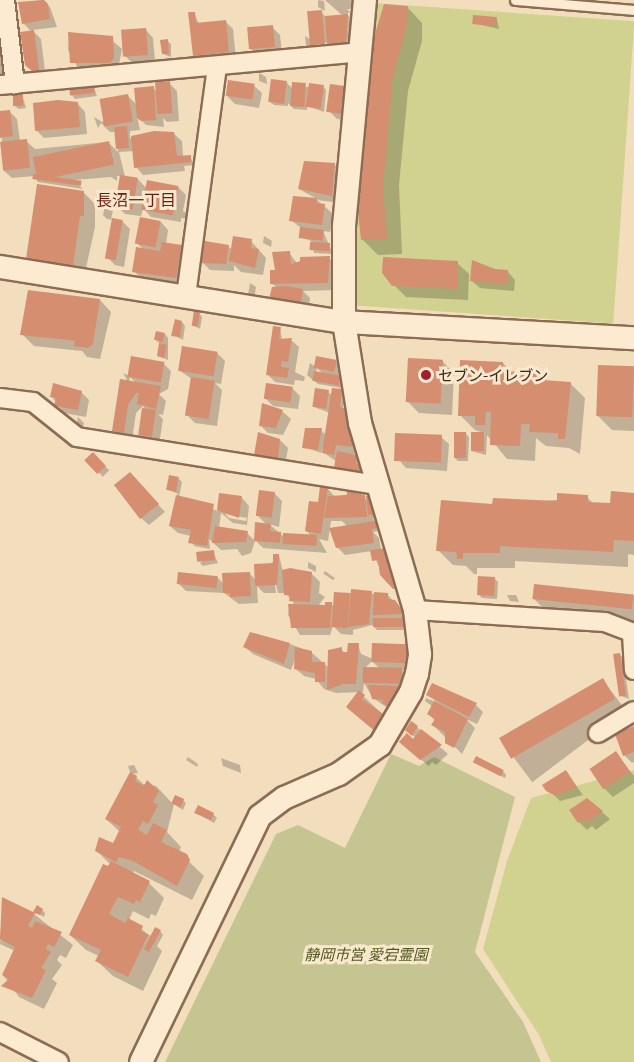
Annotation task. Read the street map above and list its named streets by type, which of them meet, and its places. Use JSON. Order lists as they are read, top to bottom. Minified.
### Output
{"districts":["長沼一丁目"],"parks":["静岡市営 愛宕霊園"],"places":["セブン-イレブン"]}
